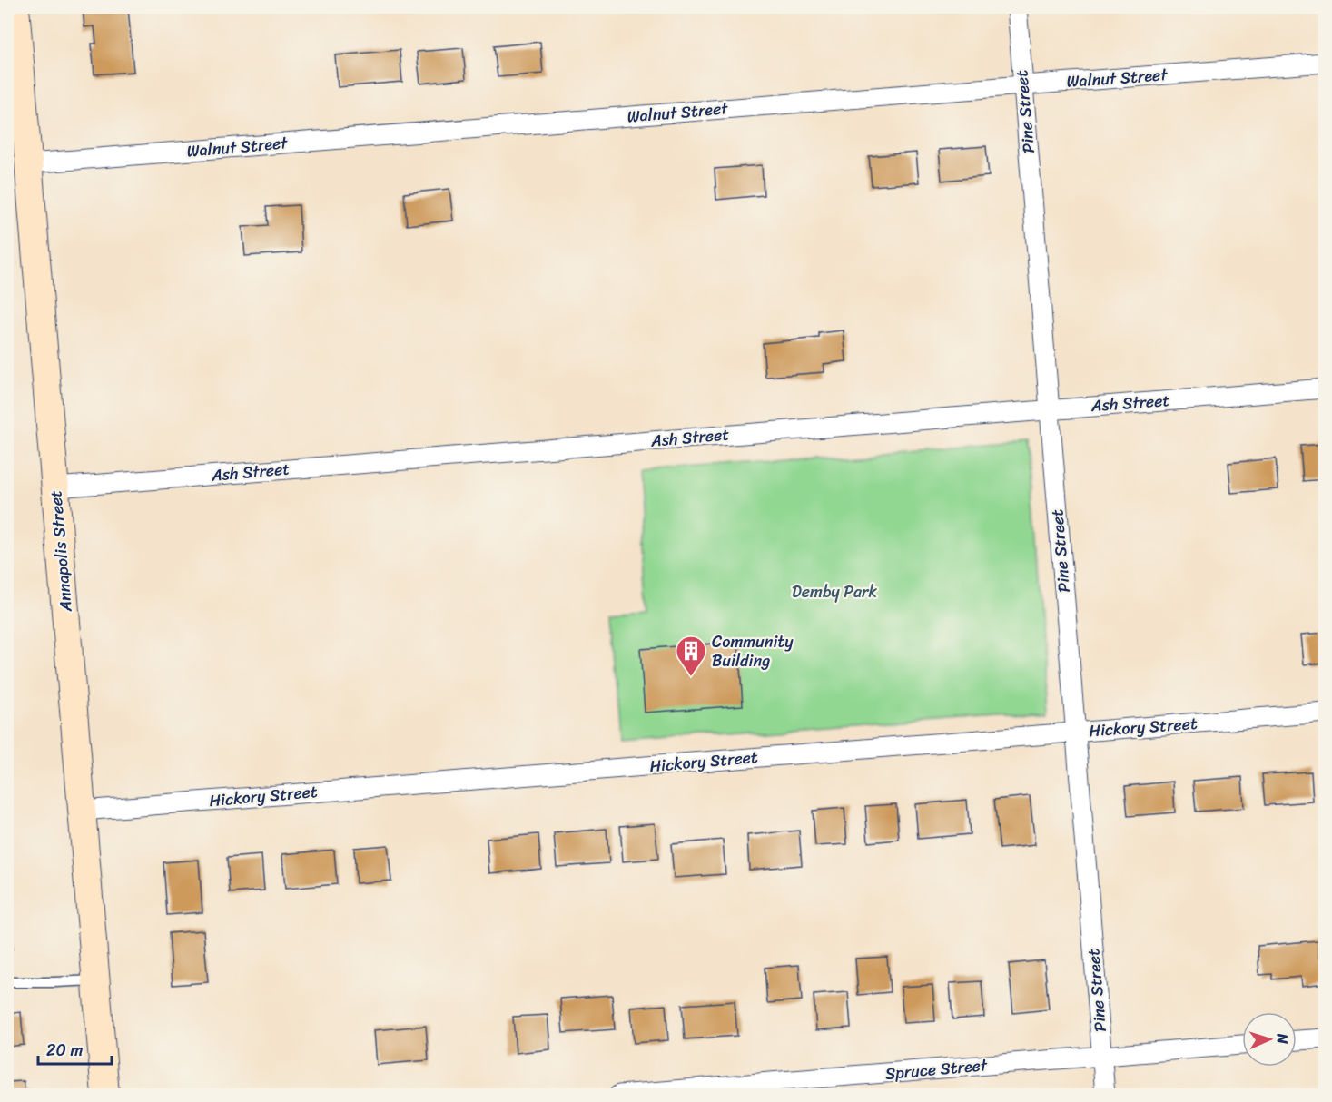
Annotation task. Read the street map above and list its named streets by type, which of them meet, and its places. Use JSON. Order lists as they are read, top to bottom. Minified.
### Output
{"streets":{"street":["Walnut Street","Pine Street","Ash Street","Annapolis Street","Hickory Street","Spruce Street"]},"crossings":[["Walnut Street","Pine Street"],["Walnut Street","Annapolis Street"],["Pine Street","Ash Street"],["Pine Street","Hickory Street"],["Pine Street","Spruce Street"],["Ash Street","Annapolis Street"],["Annapolis Street","Hickory Street"]],"parks":["Demby Park"],"places":{"building":["Community Building"]},"scale_bar":"20 m","north":"right"}
